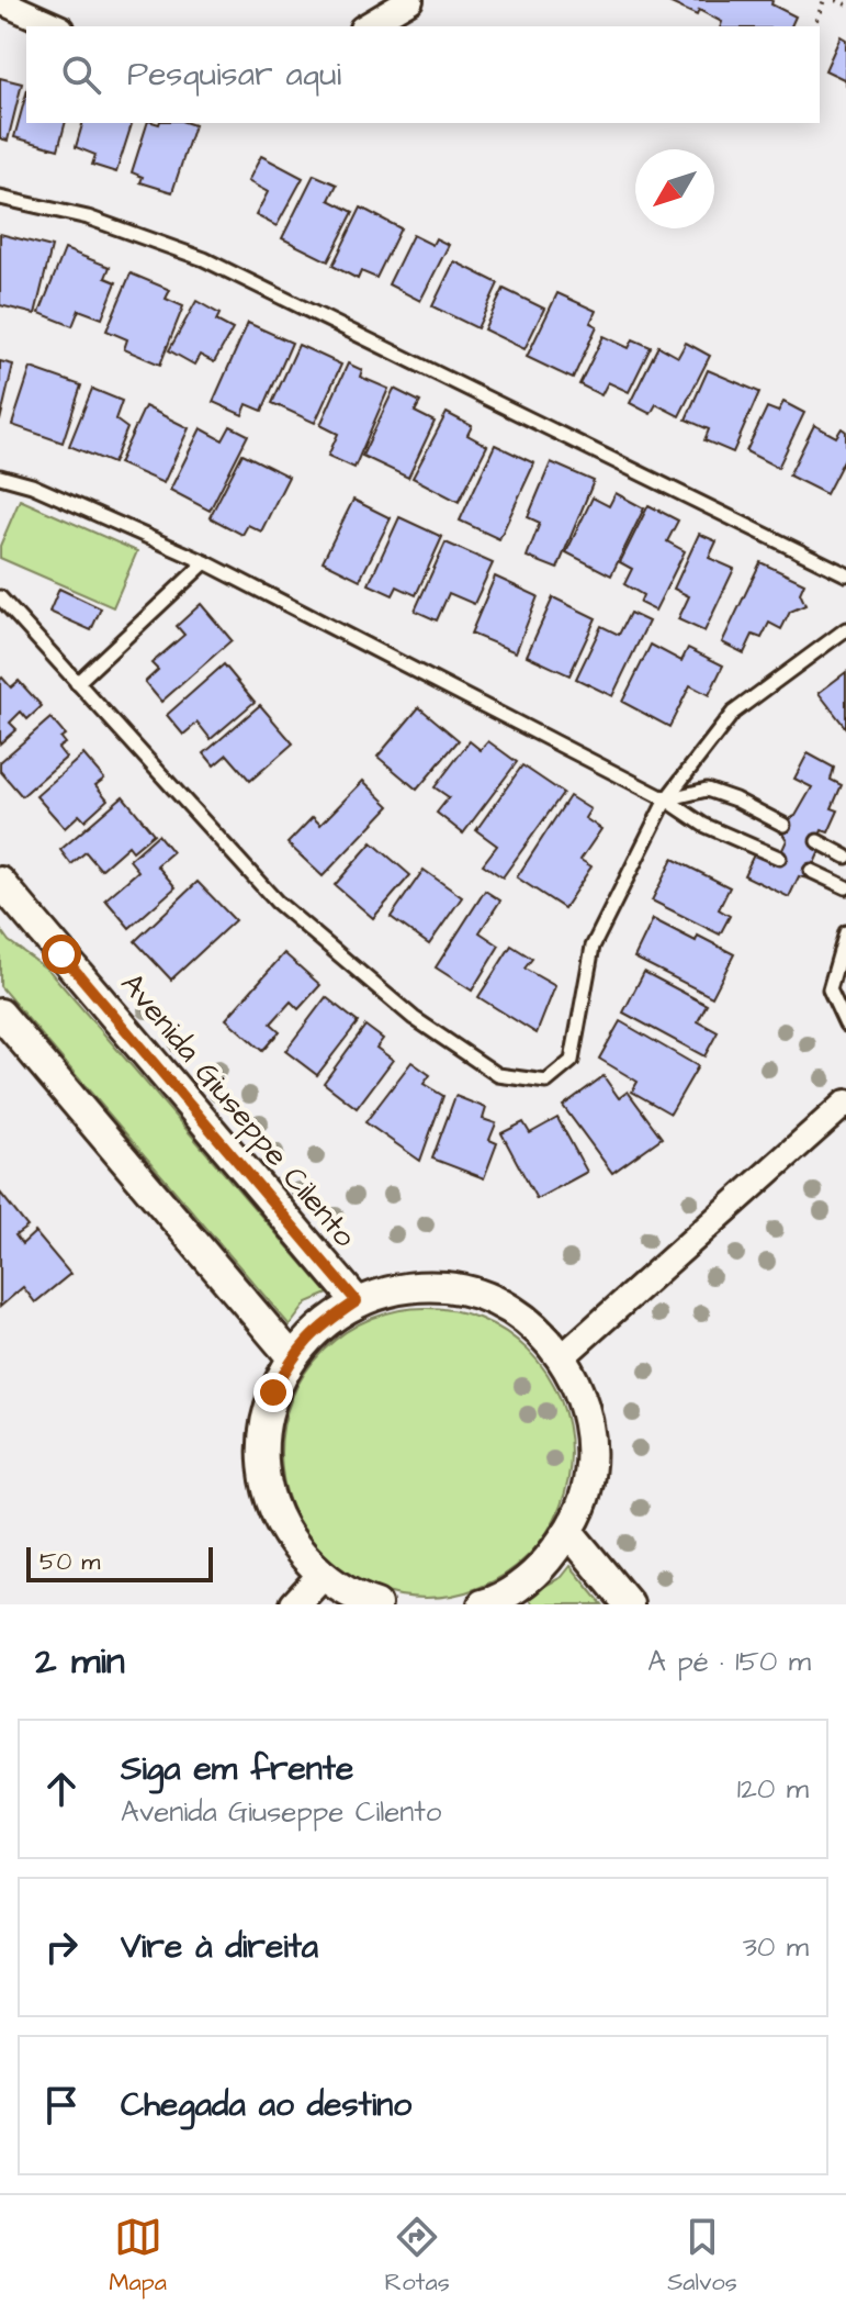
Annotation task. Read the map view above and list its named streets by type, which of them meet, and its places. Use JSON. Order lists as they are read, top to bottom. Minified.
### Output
{"streets":{"street":["Avenida Giuseppe Cilento"]},"scale_bar":"50 m","north":"bottom left","page":{"search":"Pesquisar aqui","scale":"50 m","heading":["2 min","A pé · 150 m"],"list":[["Siga em frente","Avenida Giuseppe Cilento","120 m"],["Vire à direita","30 m"],"Chegada ao destino"],"nav":["Mapa","Rotas","Salvos"]}}
